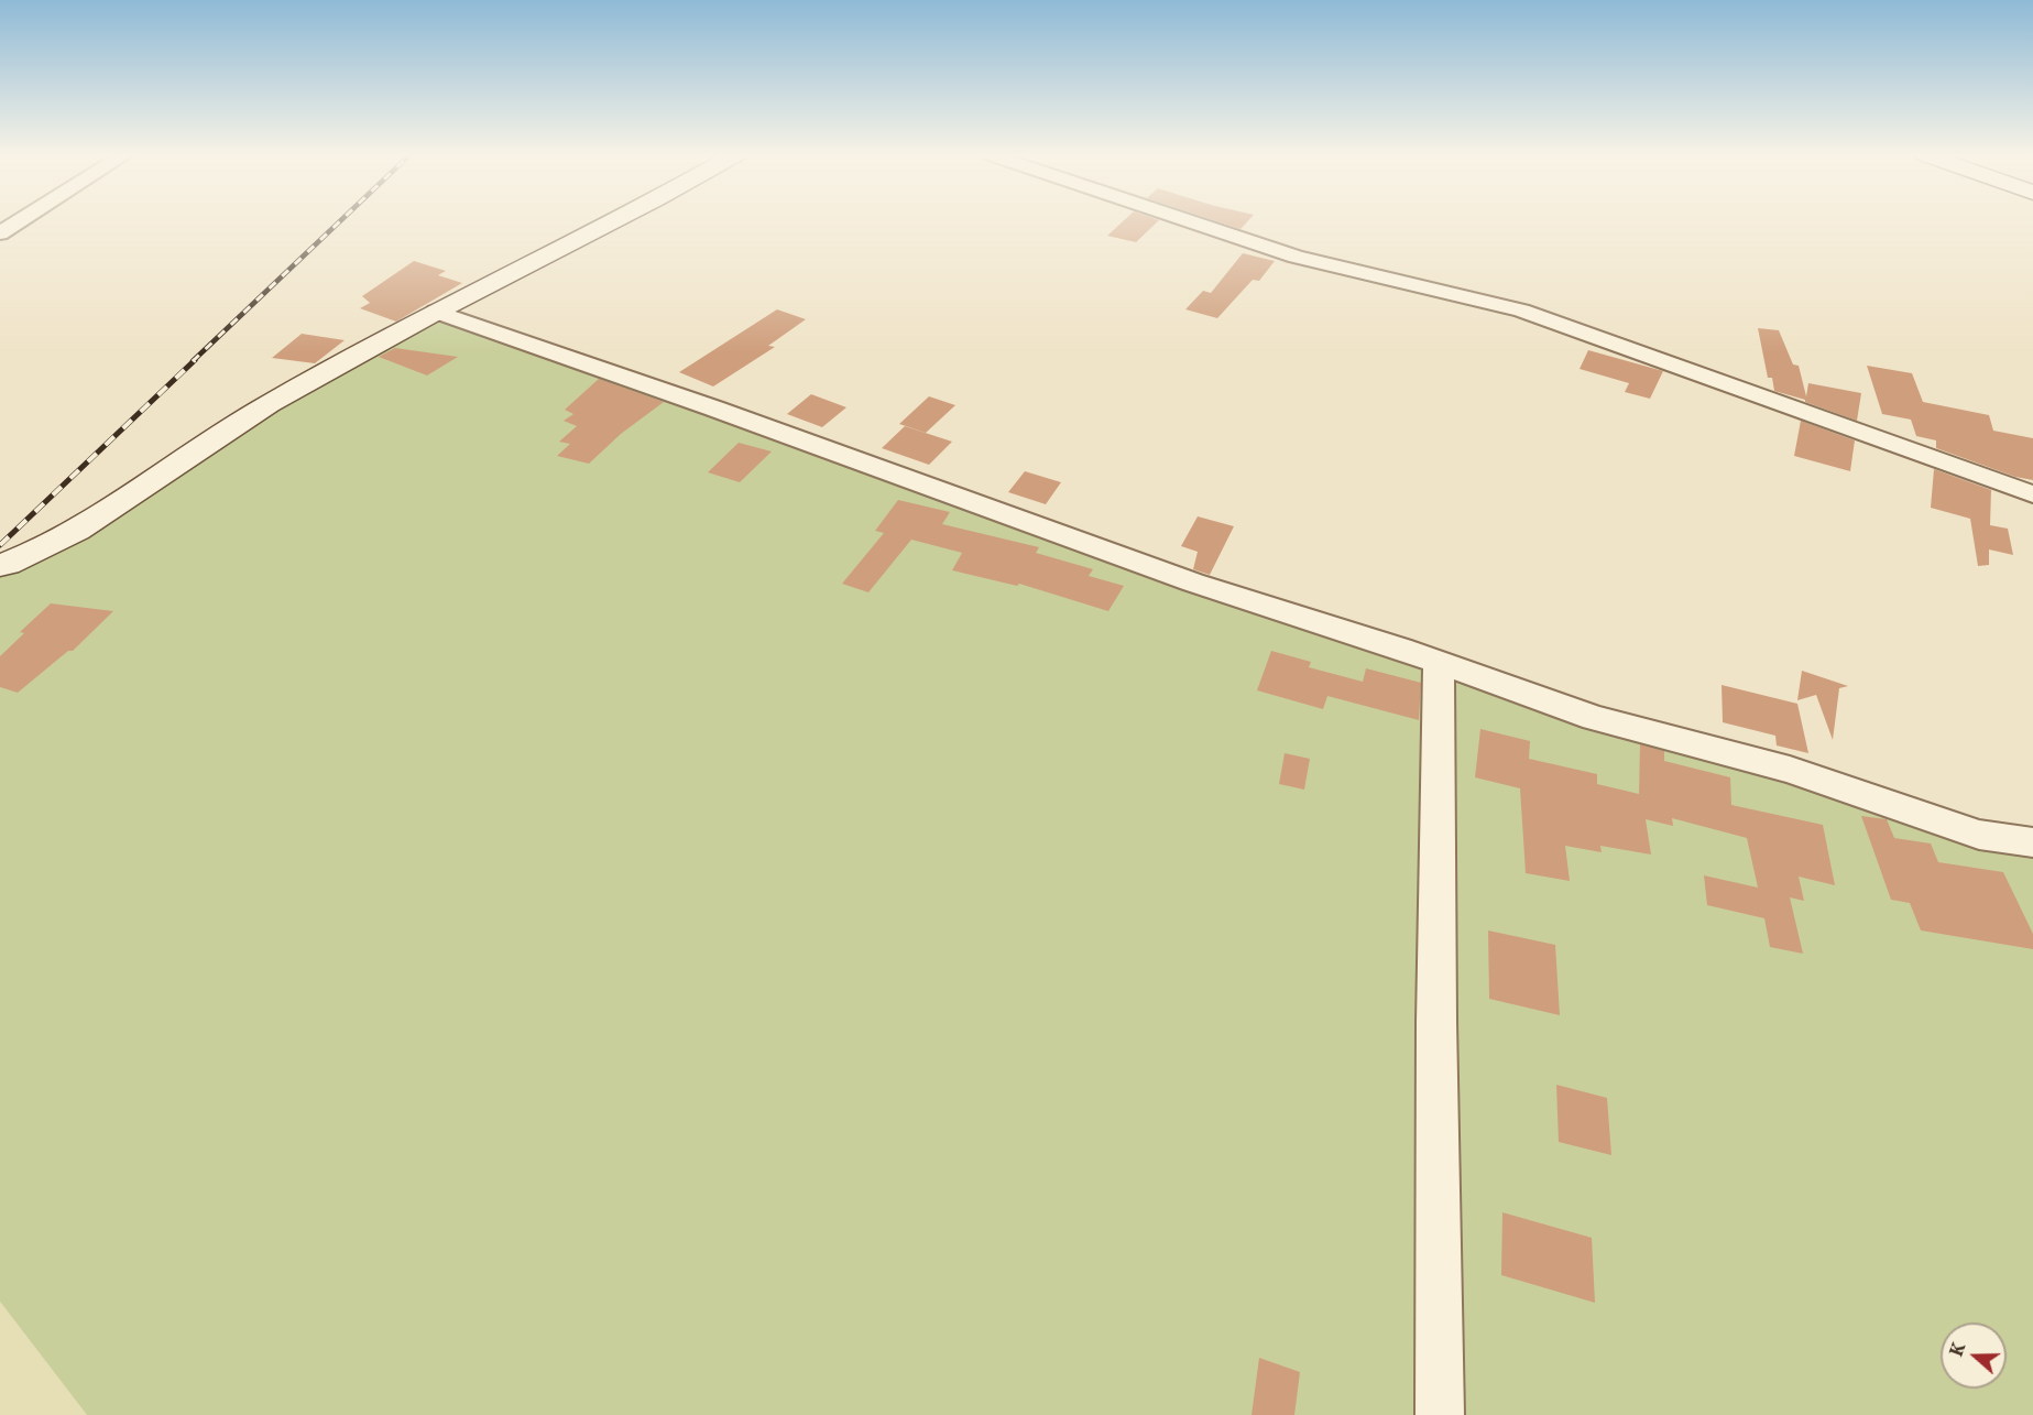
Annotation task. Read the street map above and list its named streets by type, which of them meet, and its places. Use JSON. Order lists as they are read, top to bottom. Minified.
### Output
{"north":"left"}
